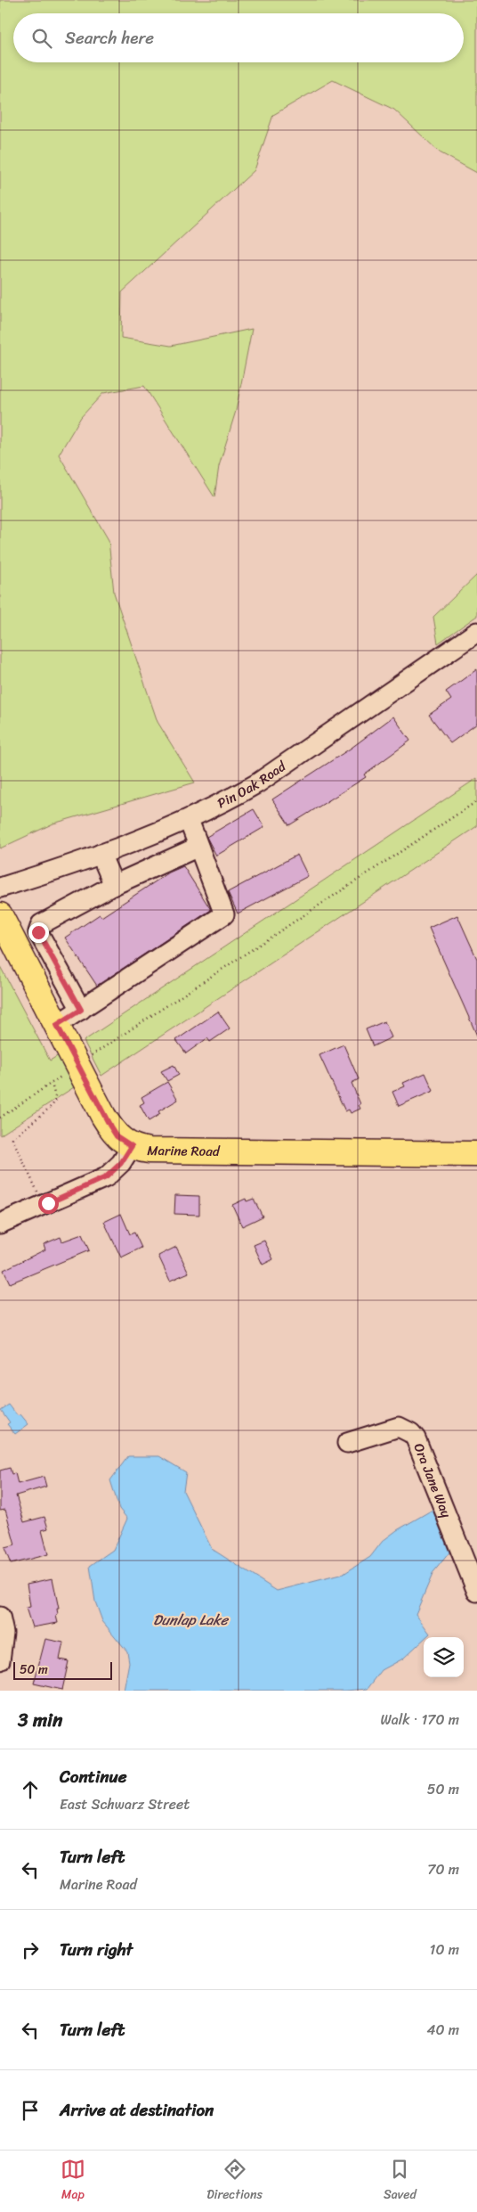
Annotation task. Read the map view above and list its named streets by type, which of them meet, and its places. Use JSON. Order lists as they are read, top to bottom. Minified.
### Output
{"streets":{"main road":["Marine Road"],"street":["Pin Oak Road","Ora Jane Way"]},"water":["Dunlap Lake"],"scale_bar":"50 m","page":{"search":"Search here","scale":"50 m","heading":["3 min","Walk · 170 m"],"list":[["Continue","East Schwarz Street","50 m"],["Turn left","Marine Road","70 m"],["Turn right","10 m"],["Turn left","40 m"],"Arrive at destination"],"nav":["Map","Directions","Saved"]}}
